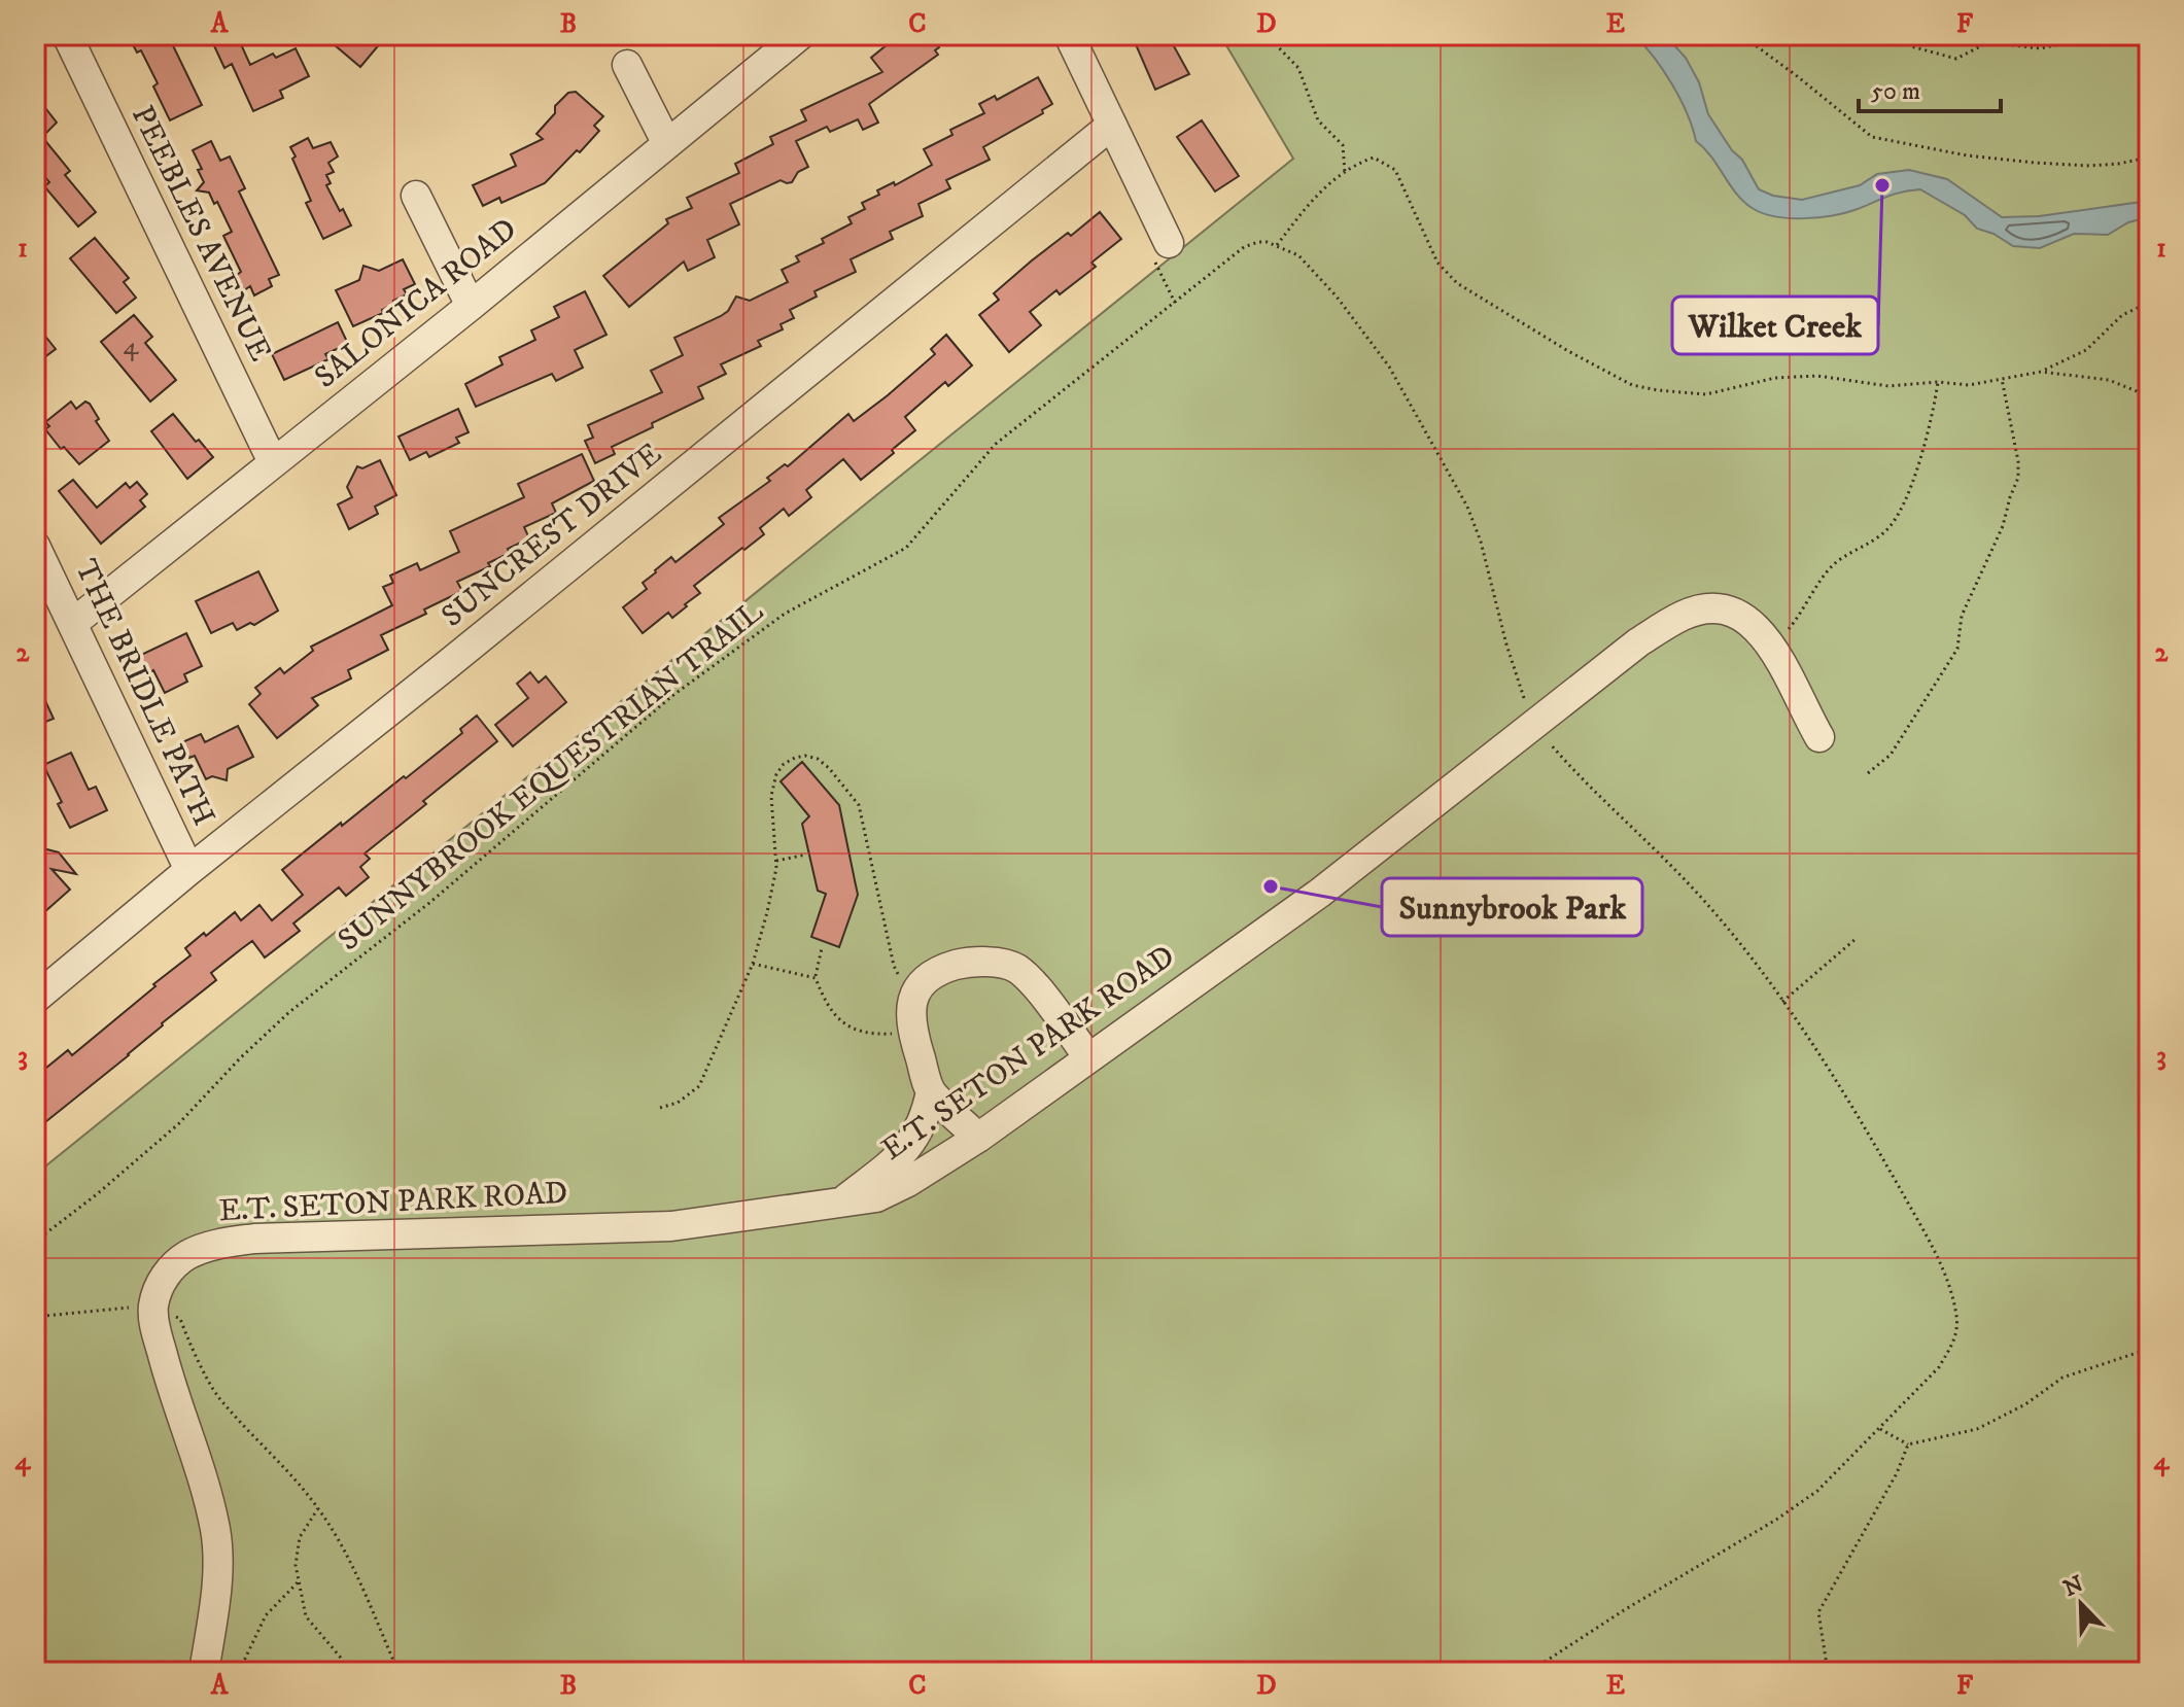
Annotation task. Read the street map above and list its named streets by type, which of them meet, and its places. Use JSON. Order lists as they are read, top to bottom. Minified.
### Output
{"streets":{"street":["PEEBLES AVENUE","SALONICA ROAD","SUNCREST DRIVE","THE BRIDLE PATH","E.T. SETON PARK ROAD"],"path":["SUNNYBROOK EQUESTRIAN TRAIL"]},"crossings":[["PEEBLES AVENUE","SALONICA ROAD"],["SALONICA ROAD","THE BRIDLE PATH"],["SUNCREST DRIVE","THE BRIDLE PATH"]],"places":["Wilket Creek","Sunnybrook Park"],"house_numbers":["4"],"scale_bar":"50 m","north":"top left","grid":{"columns":["A","B","C","D","E","F"],"rows":["1","2","3","4"]}}
